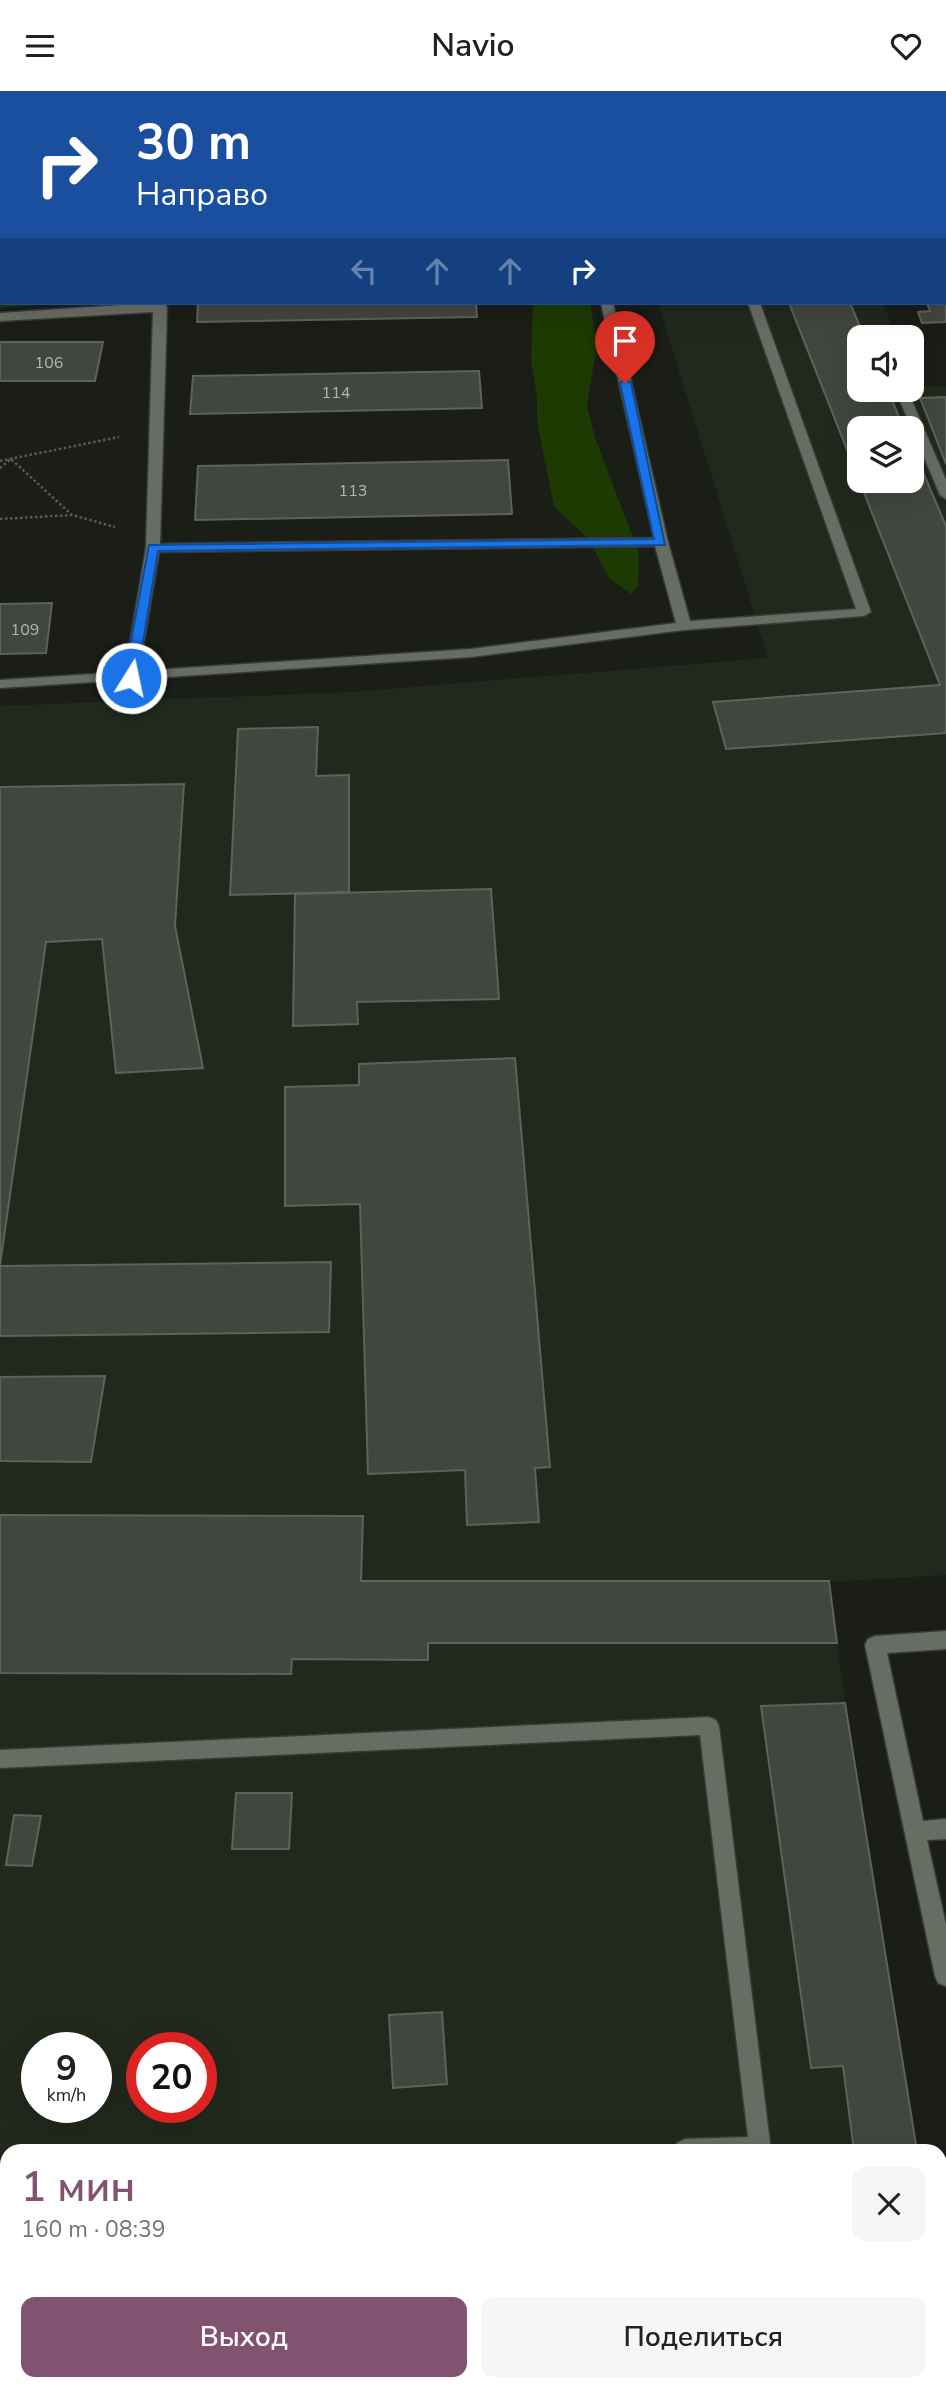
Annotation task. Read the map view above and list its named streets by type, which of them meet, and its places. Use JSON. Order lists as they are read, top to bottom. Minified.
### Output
{"house_numbers":["106","114","113","109"],"page":{"header":"Navio","turn":["30 m","Направо"],"speed":"9 km/h","limit":"20","heading":["1 мин","160 m · 08:39"],"buttons":["Выход","Поделиться"]}}
